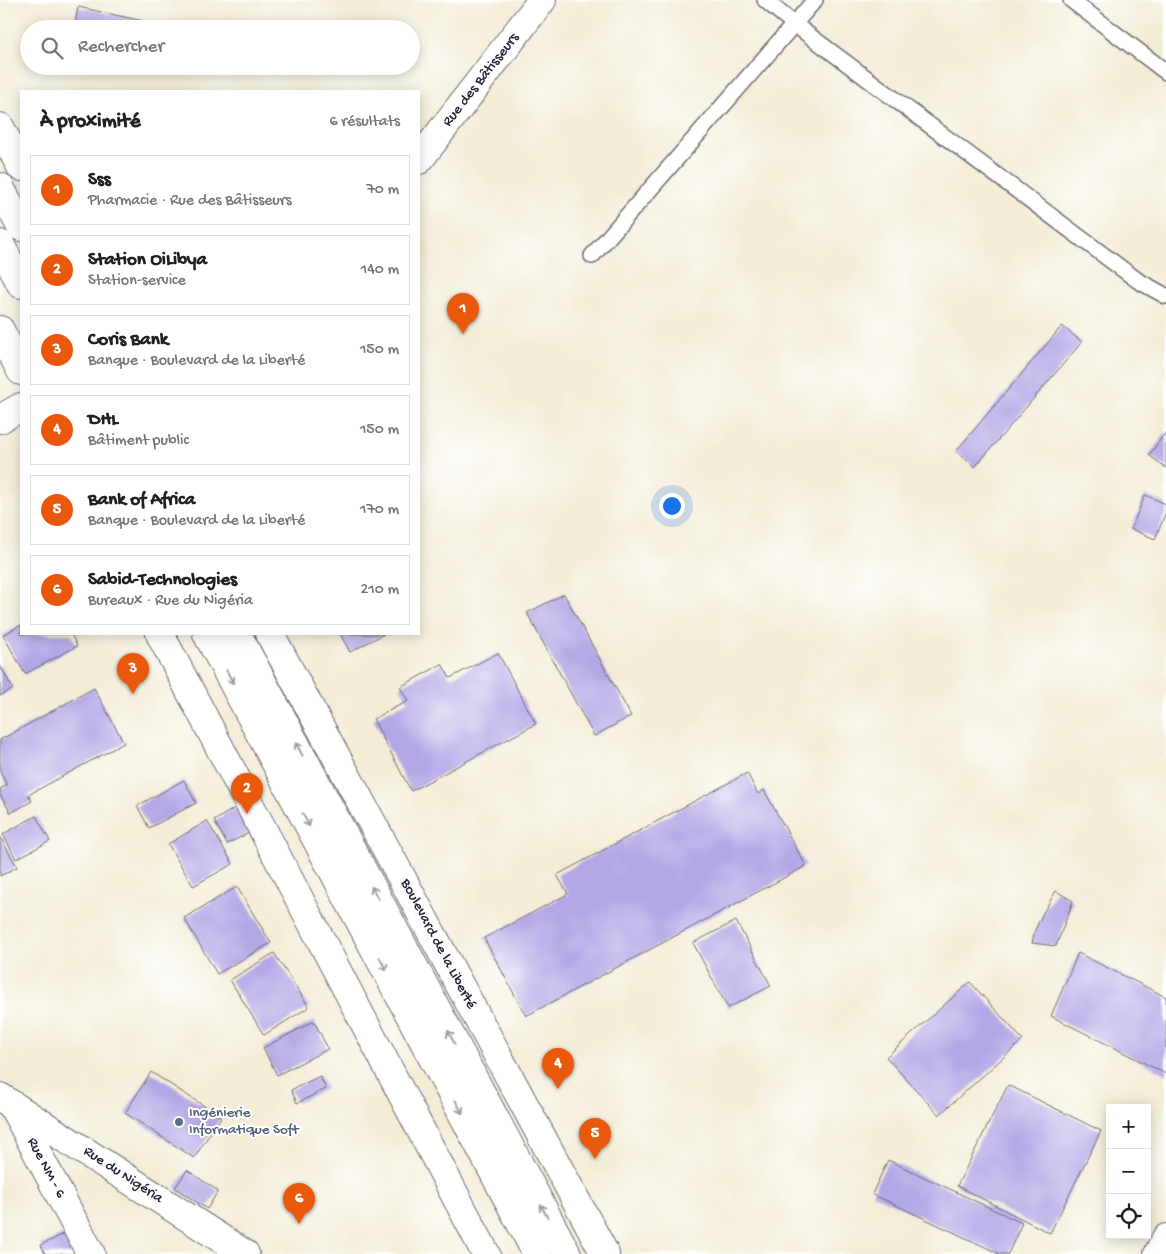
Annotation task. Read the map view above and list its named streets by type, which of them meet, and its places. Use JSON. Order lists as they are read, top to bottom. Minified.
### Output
{"streets":{"main road":["Rue des Bâtisseurs","Boulevard de la Liberté","Rue NM - 6","Rue du Nigéria"]},"crossings":[["Rue NM - 6","Rue du Nigéria"]],"places":["Ingénierie Informatique Soft"],"page":{"search":"Rechercher","heading":["À proximité","6 résultats"],"list":[{"mark":"1","name":"Sss","note":"Pharmacie · Rue des Bâtisseurs","value":"70 m"},{"mark":"2","name":"Station OiLibya","note":"Station-service","value":"140 m"},{"mark":"3","name":"Coris Bank","note":"Banque · Boulevard de la Liberté","value":"150 m"},{"mark":"4","name":"DHL","note":"Bâtiment public","value":"150 m"},{"mark":"5","name":"Bank of Africa","note":"Banque · Boulevard de la Liberté","value":"170 m"},{"mark":"6","name":"Sabid-Technologies","note":"Bureaux · Rue du Nigéria","value":"210 m"}],"pins":["1","3","2","4","5","6"],"map_buttons":["+","−"]}}
